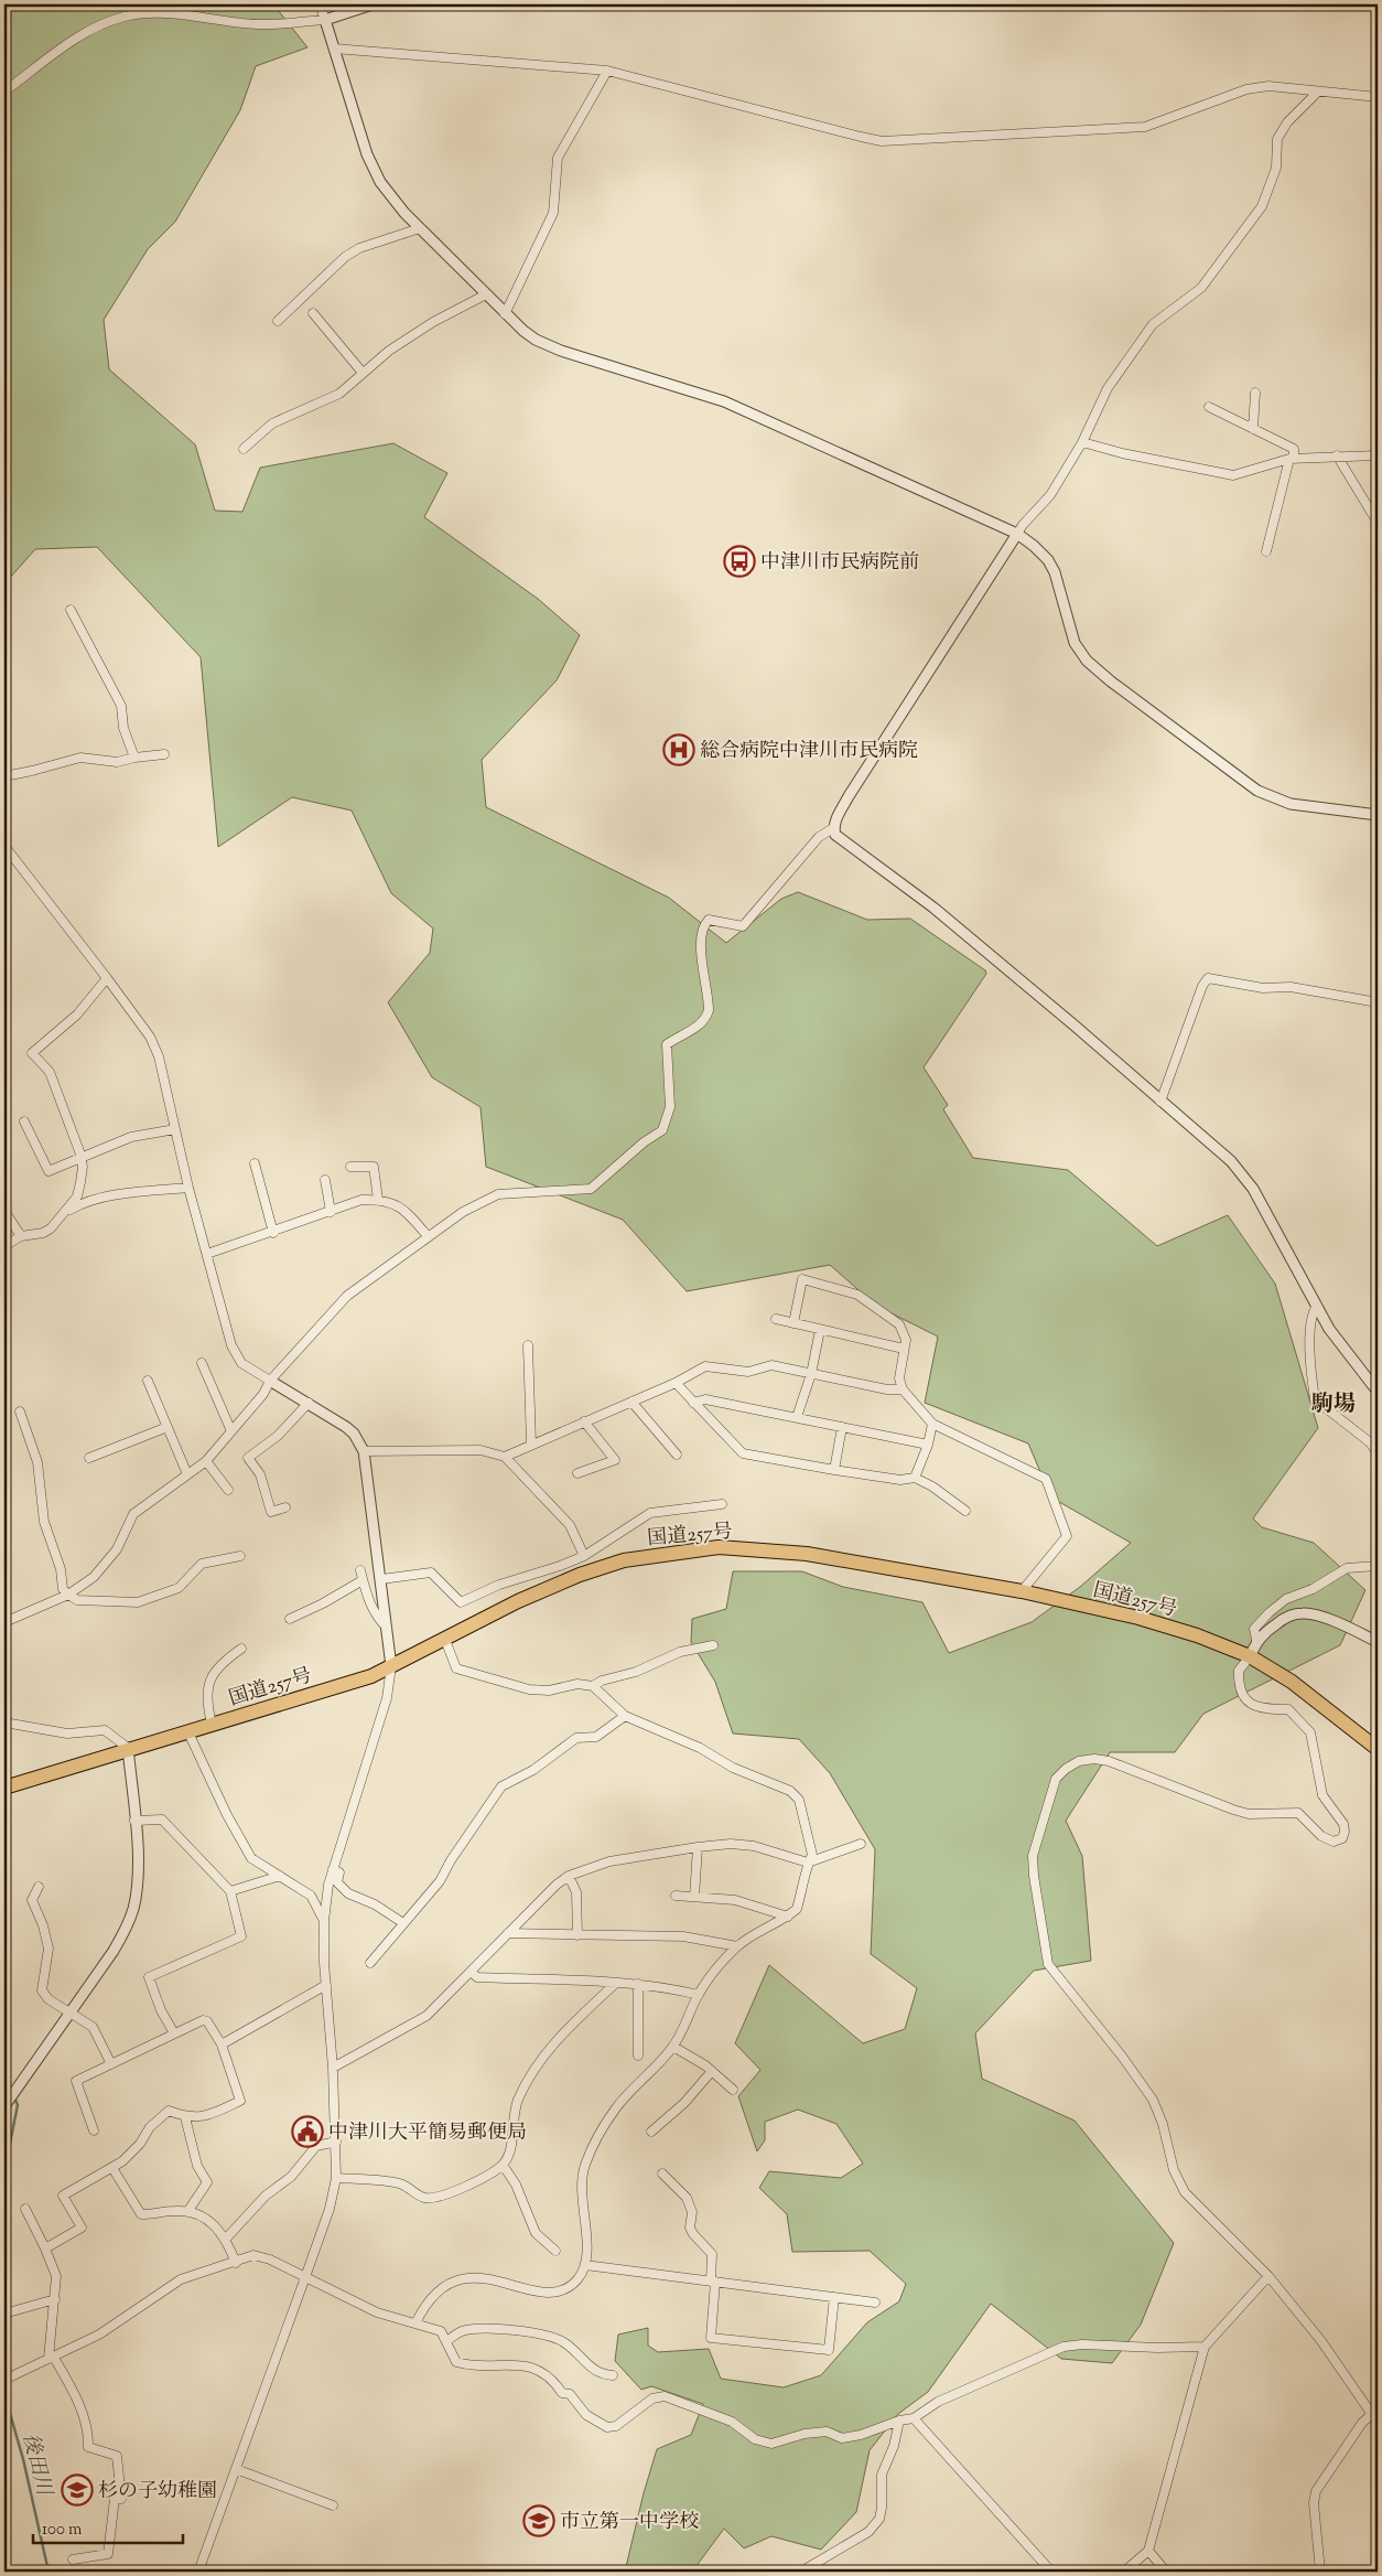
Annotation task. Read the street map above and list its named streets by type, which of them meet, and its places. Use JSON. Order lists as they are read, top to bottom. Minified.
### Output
{"streets":{"highway":["国道257号"]},"districts":["駒場"],"water":["後田川"],"places":{"bus stop":["中津川市民病院前"],"hospital":["総合病院中津川市民病院"],"public building":["中津川大平簡易郵便局"],"school or university":["杉の子幼稚園","市立第一中学校"]},"scale_bar":"100 m"}
